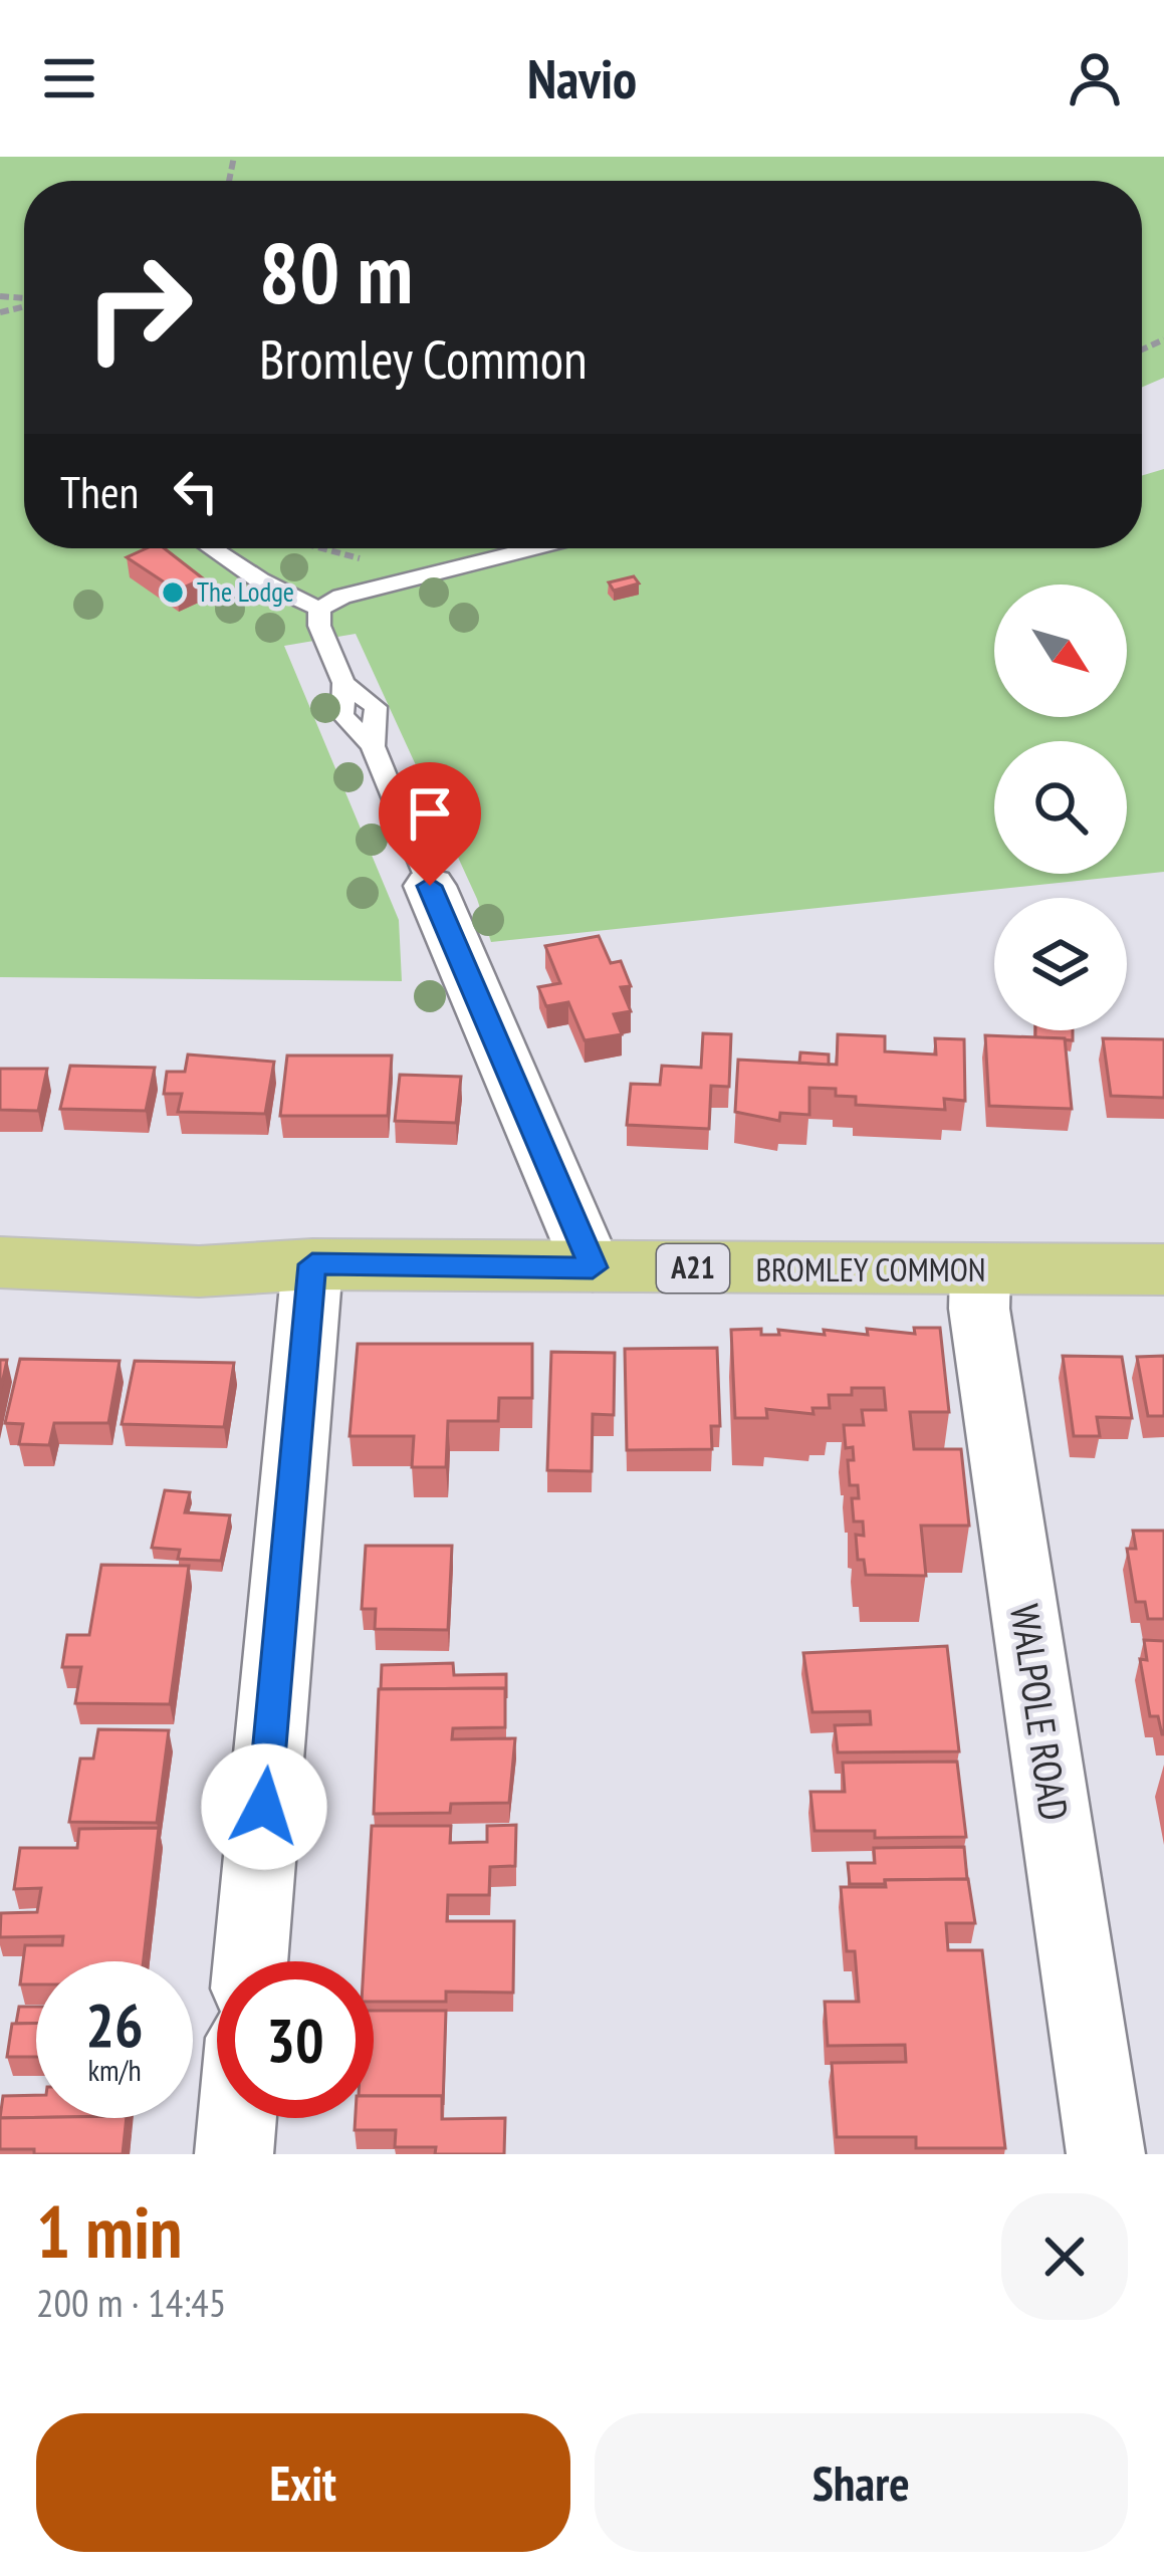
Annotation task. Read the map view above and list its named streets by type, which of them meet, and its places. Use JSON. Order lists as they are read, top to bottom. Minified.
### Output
{"streets":{"main road":["A21","BROMLEY COMMON"],"street":["WALPOLE ROAD"]},"crossings":[["BROMLEY COMMON","WALPOLE ROAD"]],"places":["The Lodge"],"north":"bottom right","page":{"header":"Navio","turn":["80 m","Bromley Common"],"then":"Then","speed":"26 km/h","limit":"30","heading":["1 min","200 m · 14:45"],"buttons":["Exit","Share"]}}
